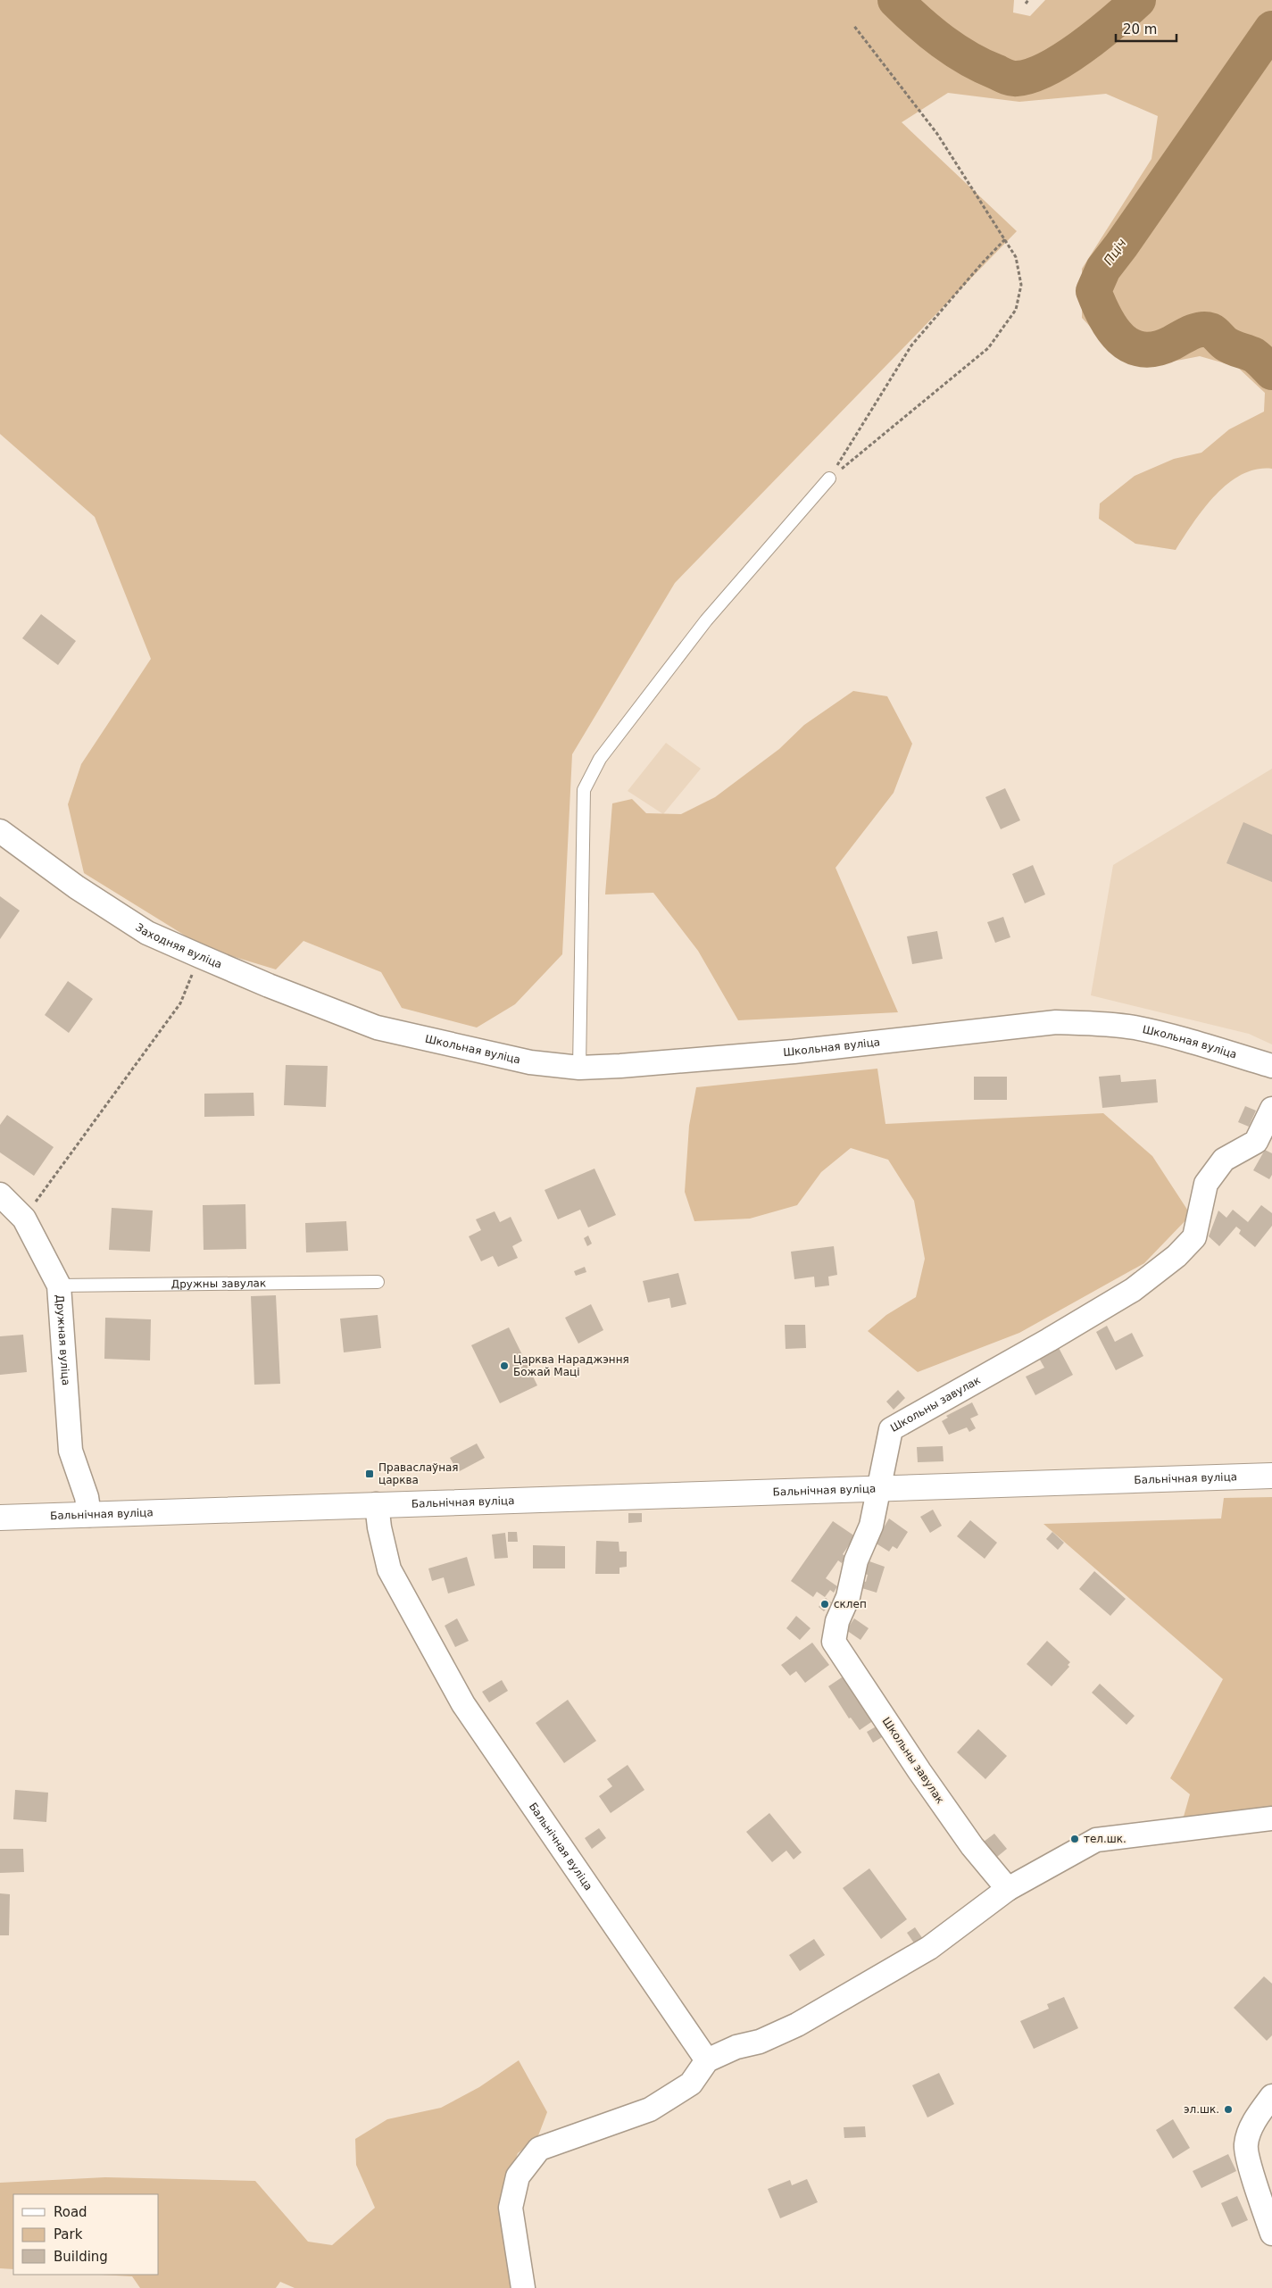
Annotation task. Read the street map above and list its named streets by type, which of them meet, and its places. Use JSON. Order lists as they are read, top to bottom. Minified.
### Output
{"streets":{"street":["Заходняя вуліца","Школьная вуліца","Дружная вуліца","Школьны завулак","Бальнічная вуліца"],"lane":["Дружны завулак"]},"crossings":[["Заходняя вуліца","Школьная вуліца"],["Дружны завулак","Дружная вуліца"],["Дружная вуліца","Бальнічная вуліца"],["Школьны завулак","Бальнічная вуліца"]],"water":["Пціч"],"places":{"other":["Царква Нараджэння Божай Маці","склеп","тел.шк.","эл.шк."],"transit":["Праваслаўная царква"]},"legend":["Road","Park","Building"],"scale_bar":"20 m"}
